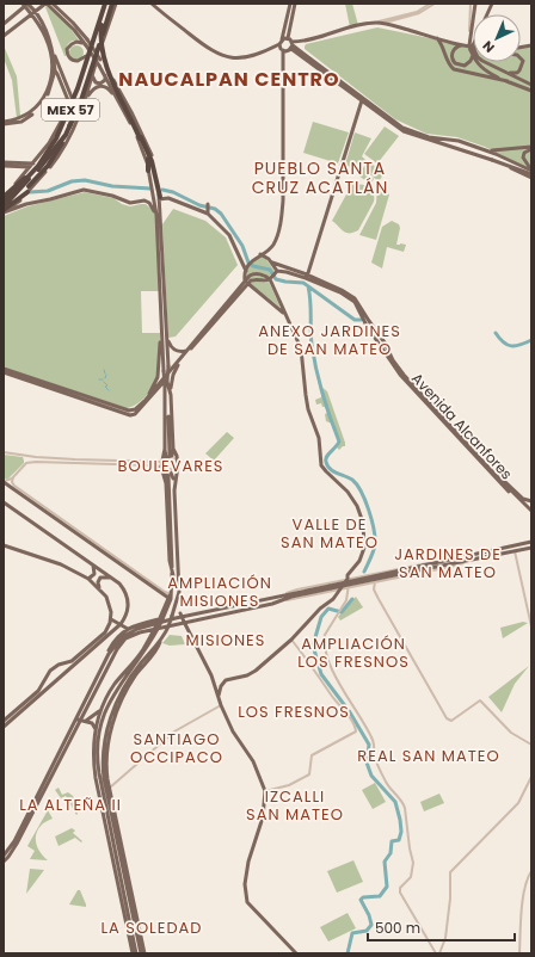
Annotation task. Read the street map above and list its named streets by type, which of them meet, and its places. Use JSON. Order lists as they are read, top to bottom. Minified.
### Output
{"streets":{"highway":["MEX 57"],"main road":["Avenida Alcanfores"]},"districts":["NAUCALPAN CENTRO","PUEBLO SANTA CRUZ ACATLÁN","ANEXO JARDINES DE SAN MATEO","BOULEVARES","VALLE DE SAN MATEO","JARDINES DE SAN MATEO","AMPLIACIÓN MISIONES","MISIONES","AMPLIACIÓN LOS FRESNOS","LOS FRESNOS","SANTIAGO OCCIPACO","REAL SAN MATEO","IZCALLI SAN MATEO","LA ALTEÑA II","LA SOLEDAD"],"scale_bar":"500 m","north":"bottom left"}
